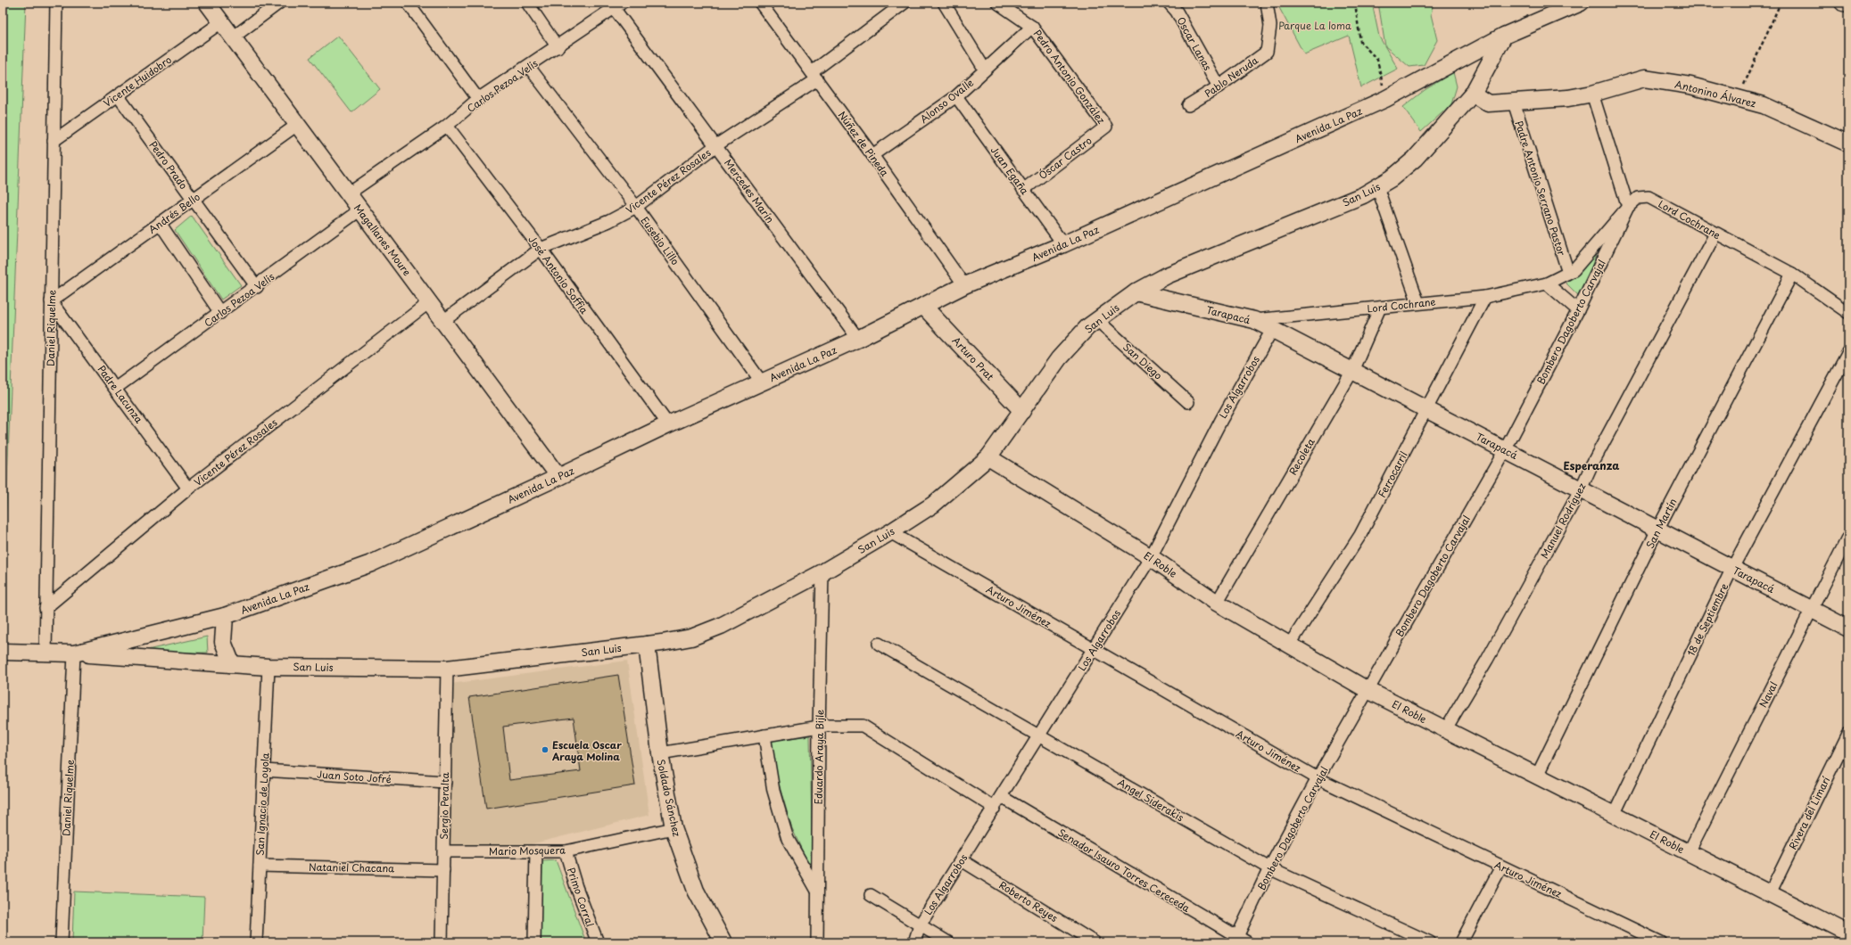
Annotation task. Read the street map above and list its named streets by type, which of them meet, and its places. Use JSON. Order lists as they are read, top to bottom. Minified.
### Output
{"streets":{"street":["Oscar Lanas","Pedro Antonio González","Pablo Neruda","Vicente Huidobro","Carlos Pezoa Velis","Antonino Álvarez","Alonso Ovalle","Avenida La Paz","Núñez de Pineda","Óscar Castro","Pedro Prado","Juan Egaña","Vicente Pérez Rosales","Padre Antonio Serrano Pastor","Mercedes Marín","San Luis","Andrés Bello","Lord Cochrane","Magallanes Moure","Eusebio Lillo","José Antonio Soffia","Tarapacá","Bombero Dagoberto Carvajal","Daniel Riquelme","Arturo Prat","San Diego","Los Algarrobos","Padre Lacunza","Recoleta","Ferrocarril","Manuel Rodríguez","San Martín","El Roble","Arturo Jiménez","18 de Septiembre","Naval","Eduardo Araya Bijle","Juan Soto Jofré","Soldado Sánchez","Angel Siderakis","San Ignacio de Loyola","Sergio Peralta","Rivera del Limarí","Mario Mosquera","Nataniel Chacana","Senador Isauro Torres Cereceda","Primo Corral","Roberto Reyes"]},"crossings":[["Oscar Lanas","Pablo Neruda"],["Pedro Antonio González","Alonso Ovalle"],["Pedro Antonio González","Óscar Castro"],["Vicente Huidobro","Pedro Prado"],["Vicente Huidobro","Magallanes Moure"],["Vicente Huidobro","Daniel Riquelme"],["Carlos Pezoa Velis","Pedro Prado"],["Carlos Pezoa Velis","Mercedes Marín"],["Carlos Pezoa Velis","Magallanes Moure"],["Carlos Pezoa Velis","Eusebio Lillo"],["Carlos Pezoa Velis","José Antonio Soffia"],["Carlos Pezoa Velis","Padre Lacunza"],["Antonino Álvarez","Padre Antonio Serrano Pastor"],["Antonino Álvarez","San Luis"],["Alonso Ovalle","Núñez de Pineda"],["Alonso Ovalle","Juan Egaña"],["Avenida La Paz","Núñez de Pineda"],["Avenida La Paz","Juan Egaña"],["Avenida La Paz","Mercedes Marín"],["Avenida La Paz","San Luis"],["Avenida La Paz","Magallanes Moure"],["Avenida La Paz","Eusebio Lillo"],["Avenida La Paz","José Antonio Soffia"],["Avenida La Paz","Daniel Riquelme"],["Avenida La Paz","Arturo Prat"],["Núñez de Pineda","Vicente Pérez Rosales"],["Óscar Castro","Juan Egaña"],["Pedro Prado","Andrés Bello"],["Vicente Pérez Rosales","Mercedes Marín"],["Vicente Pérez Rosales","Magallanes Moure"],["Vicente Pérez Rosales","Eusebio Lillo"],["Vicente Pérez Rosales","José Antonio Soffia"],["Vicente Pérez Rosales","Daniel Riquelme"],["Vicente Pérez Rosales","Padre Lacunza"],["Padre Antonio Serrano Pastor","Lord Cochrane"],["San Luis","Tarapacá"],["San Luis","Daniel Riquelme"],["San Luis","Arturo Prat"],["San Luis","San Diego"],["San Luis","El Roble"],["San Luis","Arturo Jiménez"],["San Luis","Eduardo Araya Bijle"],["San Luis","Soldado Sánchez"],["San Luis","San Ignacio de Loyola"],["San Luis","Sergio Peralta"],["Andrés Bello","Magallanes Moure"],["Andrés Bello","Daniel Riquelme"],["Andrés Bello","Padre Lacunza"],["Lord Cochrane","Tarapacá"],["Lord Cochrane","Bombero Dagoberto Carvajal"],["Lord Cochrane","Recoleta"],["Lord Cochrane","Ferrocarril"],["Lord Cochrane","Manuel Rodríguez"],["Lord Cochrane","San Martín"],["Tarapacá","Bombero Dagoberto Carvajal"],["Tarapacá","Los Algarrobos"],["Tarapacá","Recoleta"],["Tarapacá","Ferrocarril"],["Tarapacá","Manuel Rodríguez"],["Tarapacá","San Martín"],["Tarapacá","18 de Septiembre"],["Tarapacá","Naval"],["Bombero Dagoberto Carvajal","El Roble"],["Bombero Dagoberto Carvajal","Arturo Jiménez"],["Bombero Dagoberto Carvajal","Angel Siderakis"],["Bombero Dagoberto Carvajal","Senador Isauro Torres Cereceda"],["Daniel Riquelme","Padre Lacunza"],["Los Algarrobos","El Roble"],["Los Algarrobos","Arturo Jiménez"],["Los Algarrobos","Angel Siderakis"],["Los Algarrobos","Senador Isauro Torres Cereceda"],["Los Algarrobos","Roberto Reyes"],["Recoleta","El Roble"],["Ferrocarril","El Roble"],["Manuel Rodríguez","El Roble"],["San Martín","El Roble"],["El Roble","18 de Septiembre"],["El Roble","Naval"],["El Roble","Rivera del Limarí"],["Juan Soto Jofré","San Ignacio de Loyola"],["Juan Soto Jofré","Sergio Peralta"],["Soldado Sánchez","Mario Mosquera"],["San Ignacio de Loyola","Nataniel Chacana"],["Sergio Peralta","Mario Mosquera"],["Sergio Peralta","Nataniel Chacana"],["Mario Mosquera","Primo Corral"]],"districts":["Esperanza"],"parks":["Parque La loma"],"places":["Escuela Oscar Araya Molina"]}
